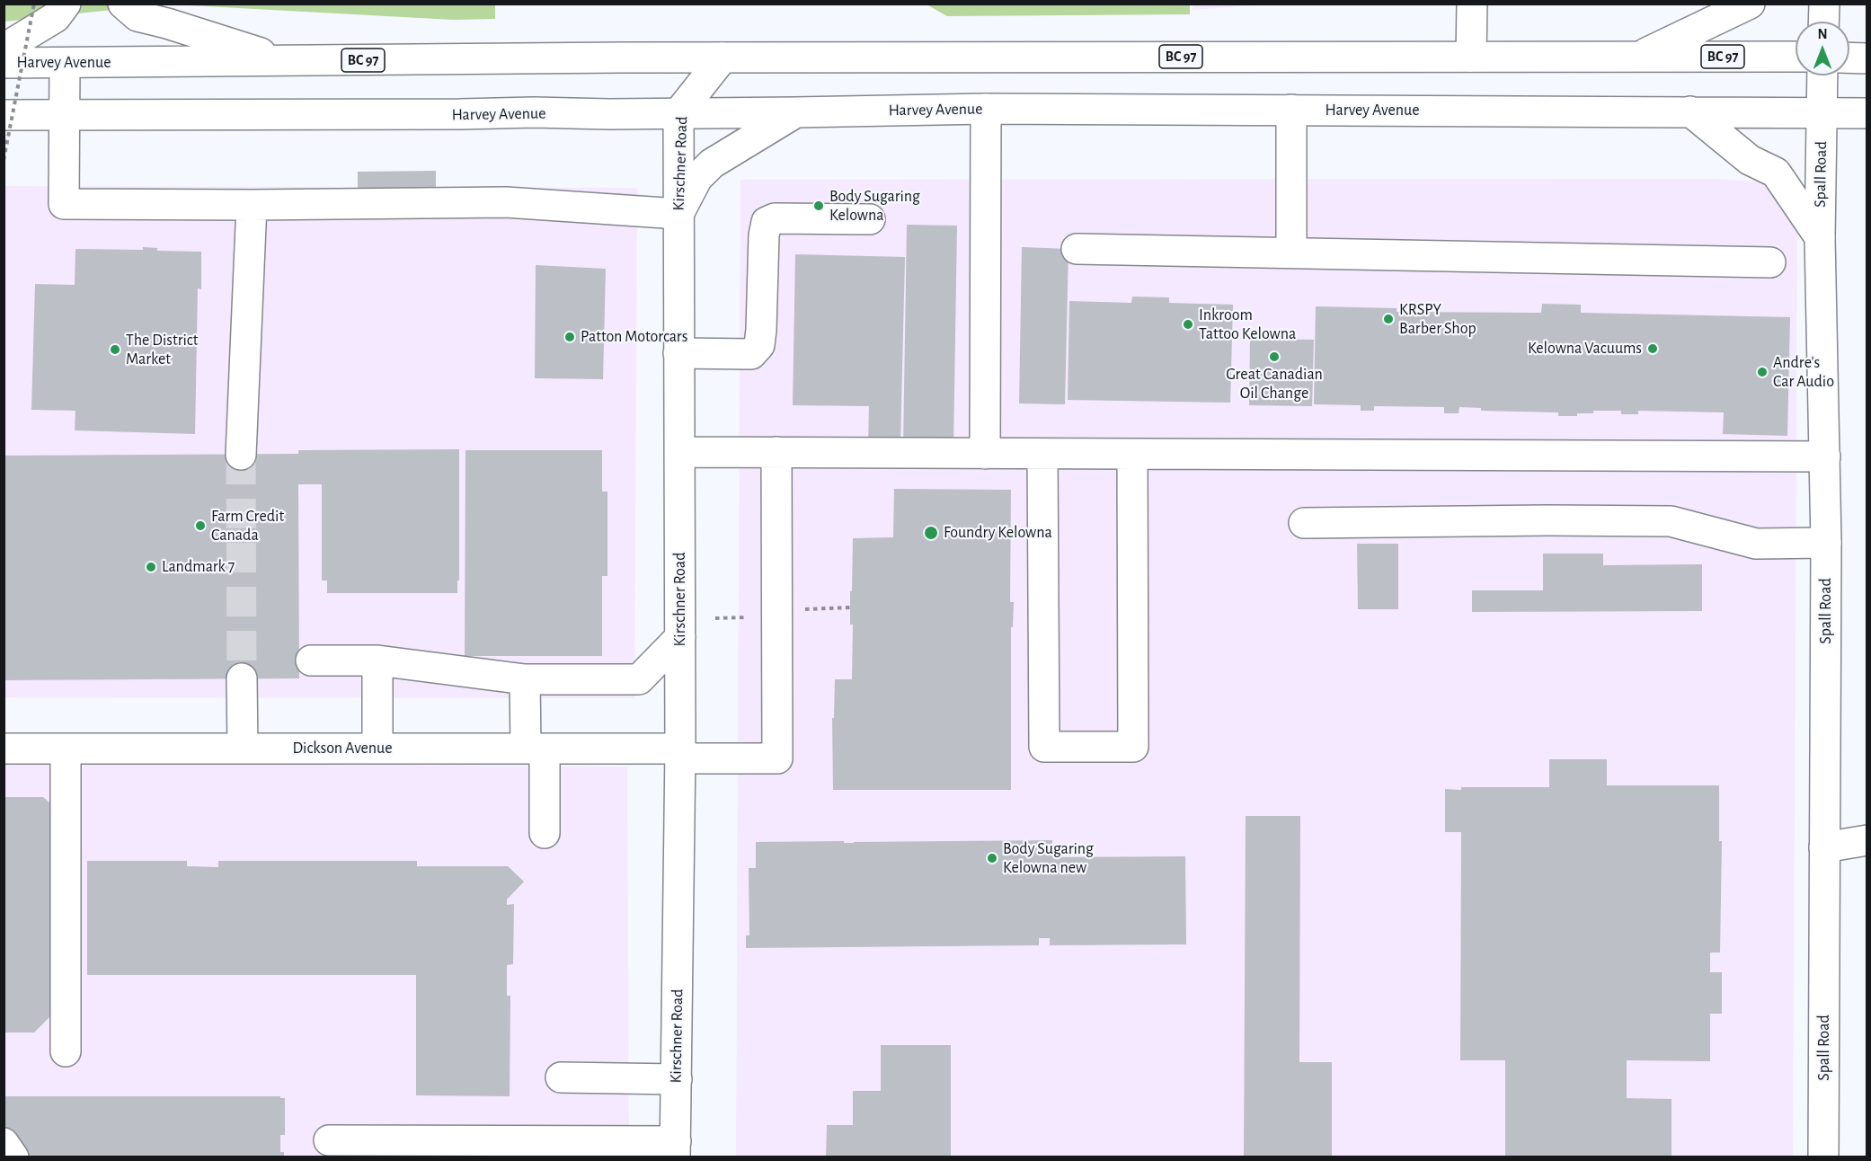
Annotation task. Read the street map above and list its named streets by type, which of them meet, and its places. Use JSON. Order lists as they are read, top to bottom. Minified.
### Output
{"streets":{"main road":["BC 97","Harvey Avenue","Kirschner Road","Spall Road","Dickson Avenue"]},"crossings":[["Harvey Avenue","Kirschner Road"],["Harvey Avenue","Spall Road"],["Kirschner Road","Dickson Avenue"]],"places":["Body Sugaring Kelowna","KRSPY Barber Shop","Inkroom Tattoo Kelowna","Patton Motorcars","Kelowna Vacuums","The District Market","Great Canadian Oil Change","Andre's Car Audio","Farm Credit Canada","Foundry Kelowna","Landmark 7","Body Sugaring Kelowna new"],"north":"top"}
